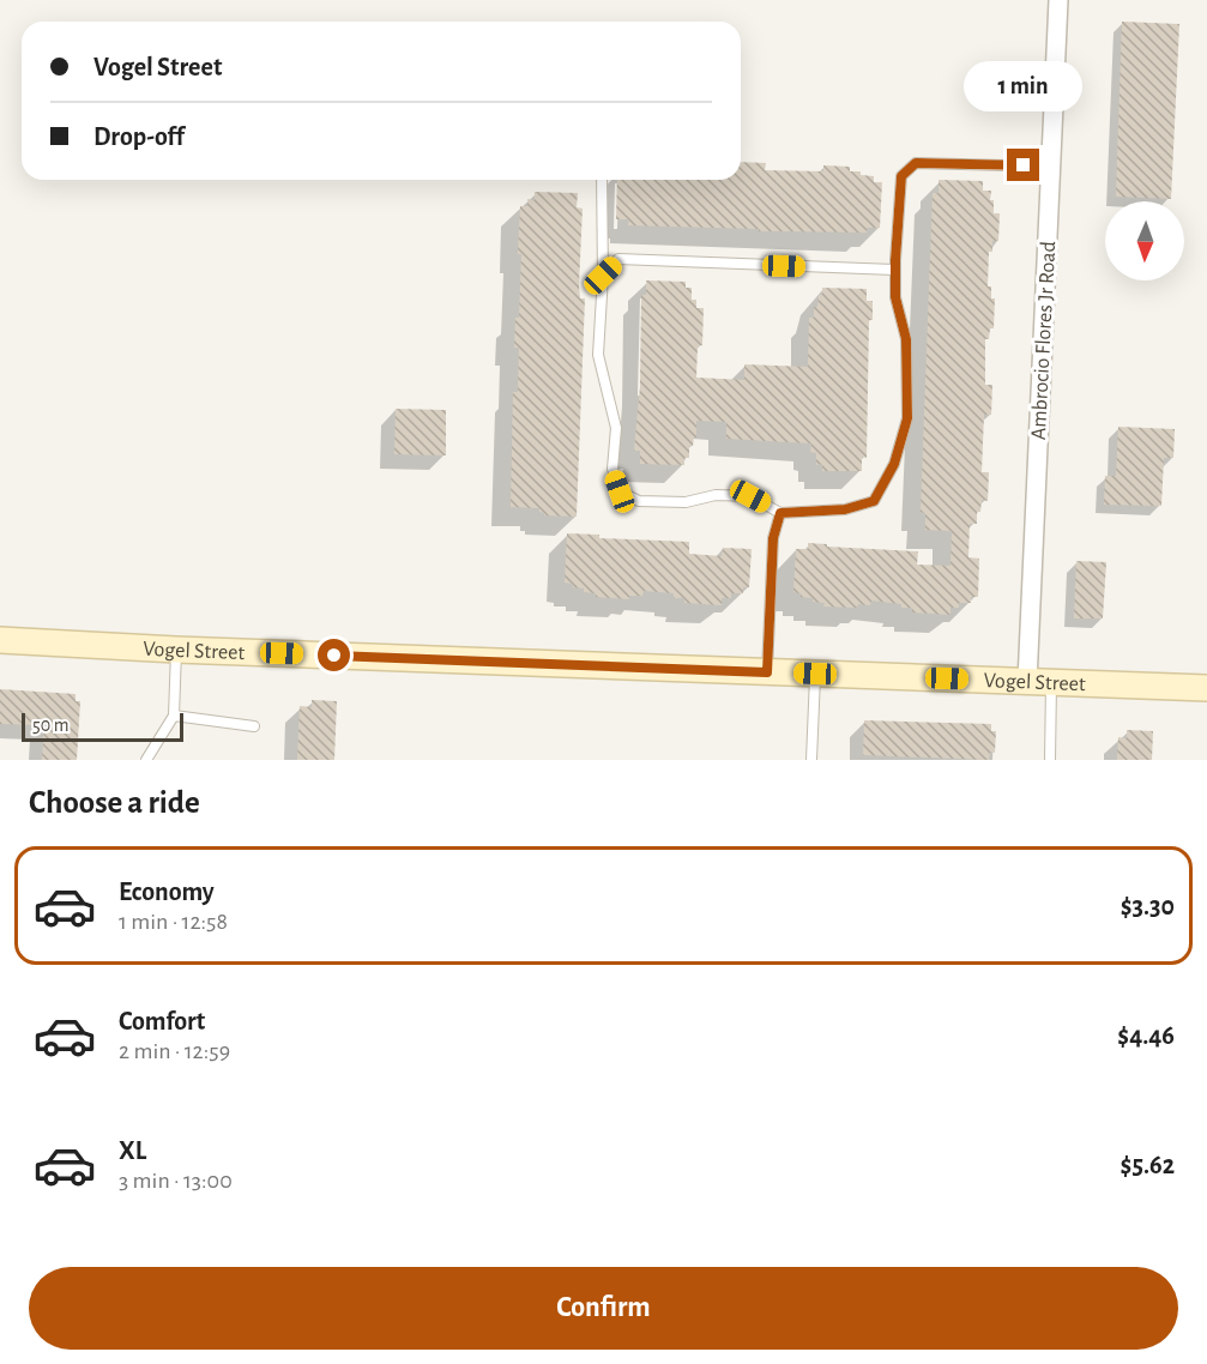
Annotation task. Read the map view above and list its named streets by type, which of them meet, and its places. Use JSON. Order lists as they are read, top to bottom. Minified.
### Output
{"streets":{"street":["Ambrocio Flores Jr Road","Vogel Street"]},"crossings":[["Ambrocio Flores Jr Road","Vogel Street"]],"scale_bar":"50 m","north":"bottom","page":{"banner":["Vogel Street","Drop-off"],"bubble":"1 min","scale":"50 m","heading":"Choose a ride","list":[{"name":"Economy","note":"1 min · 12:58","value":"$3.30"},{"name":"Comfort","note":"2 min · 12:59","value":"$4.46"},{"name":"XL","note":"3 min · 13:00","value":"$5.62"}],"buttons":"Confirm"}}
